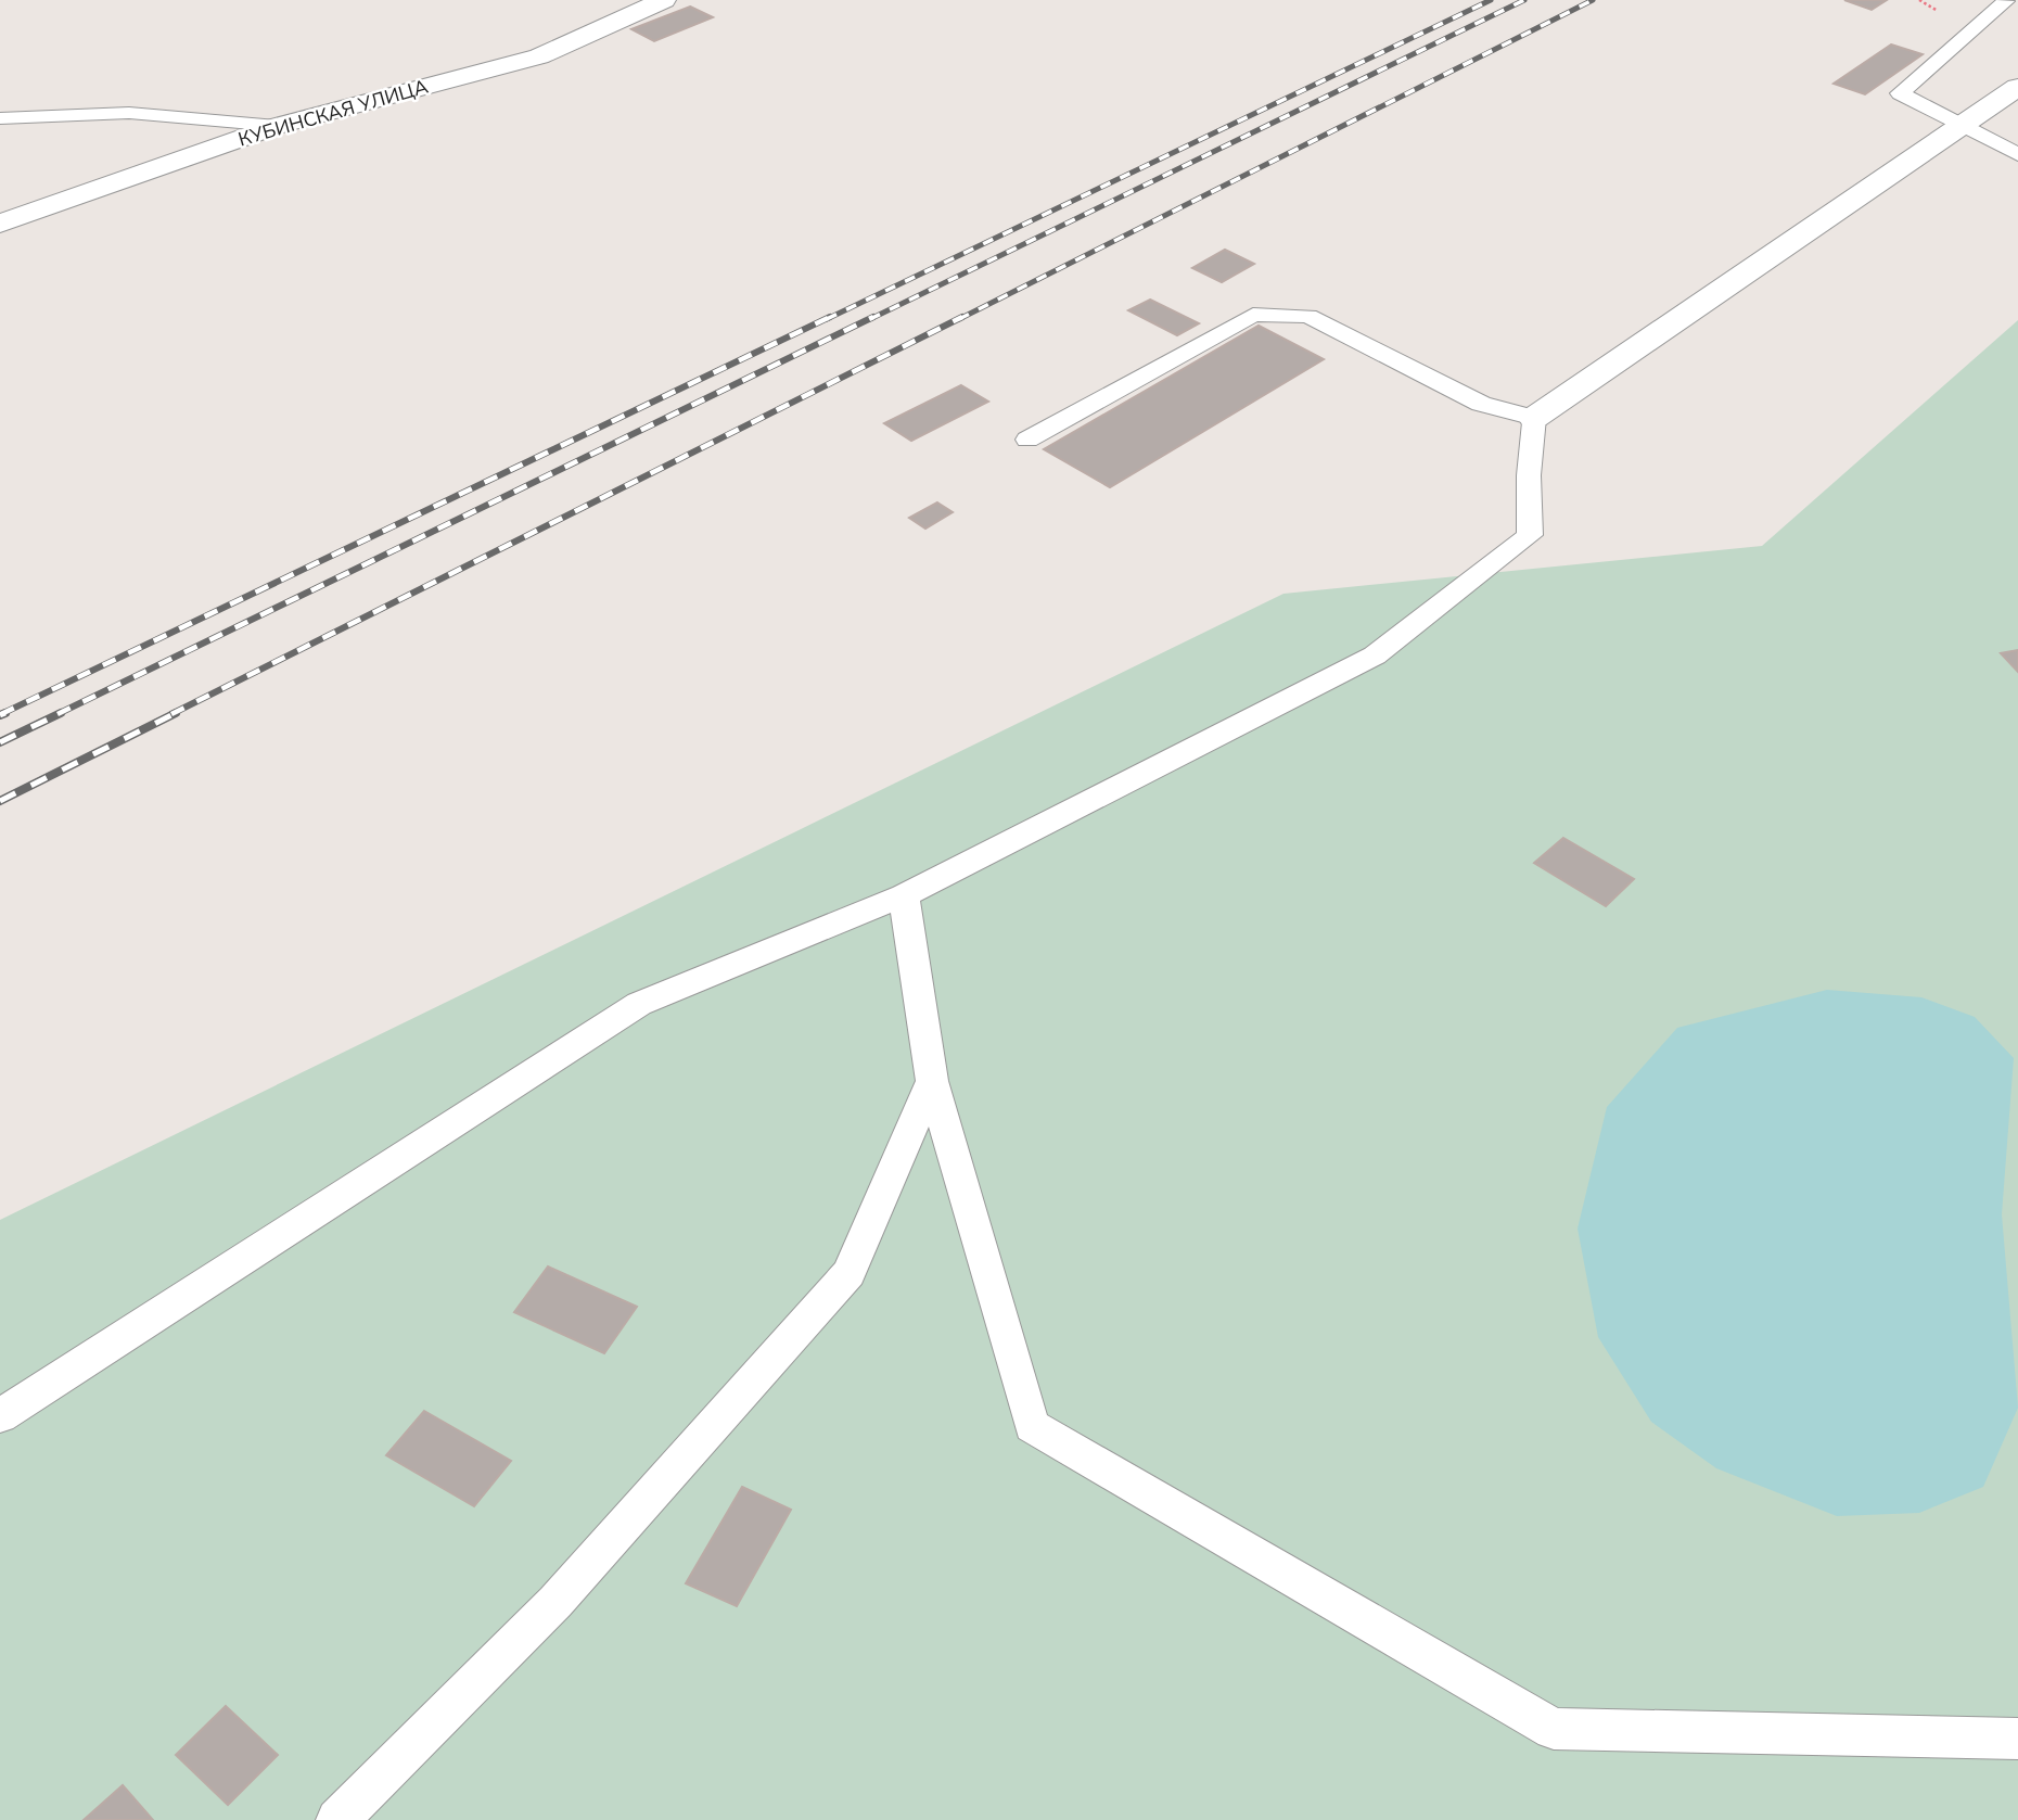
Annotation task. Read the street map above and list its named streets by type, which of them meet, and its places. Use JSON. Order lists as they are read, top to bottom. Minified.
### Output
{"streets":{"street":["КУБИНСКАЯ УЛИЦА"]}}
